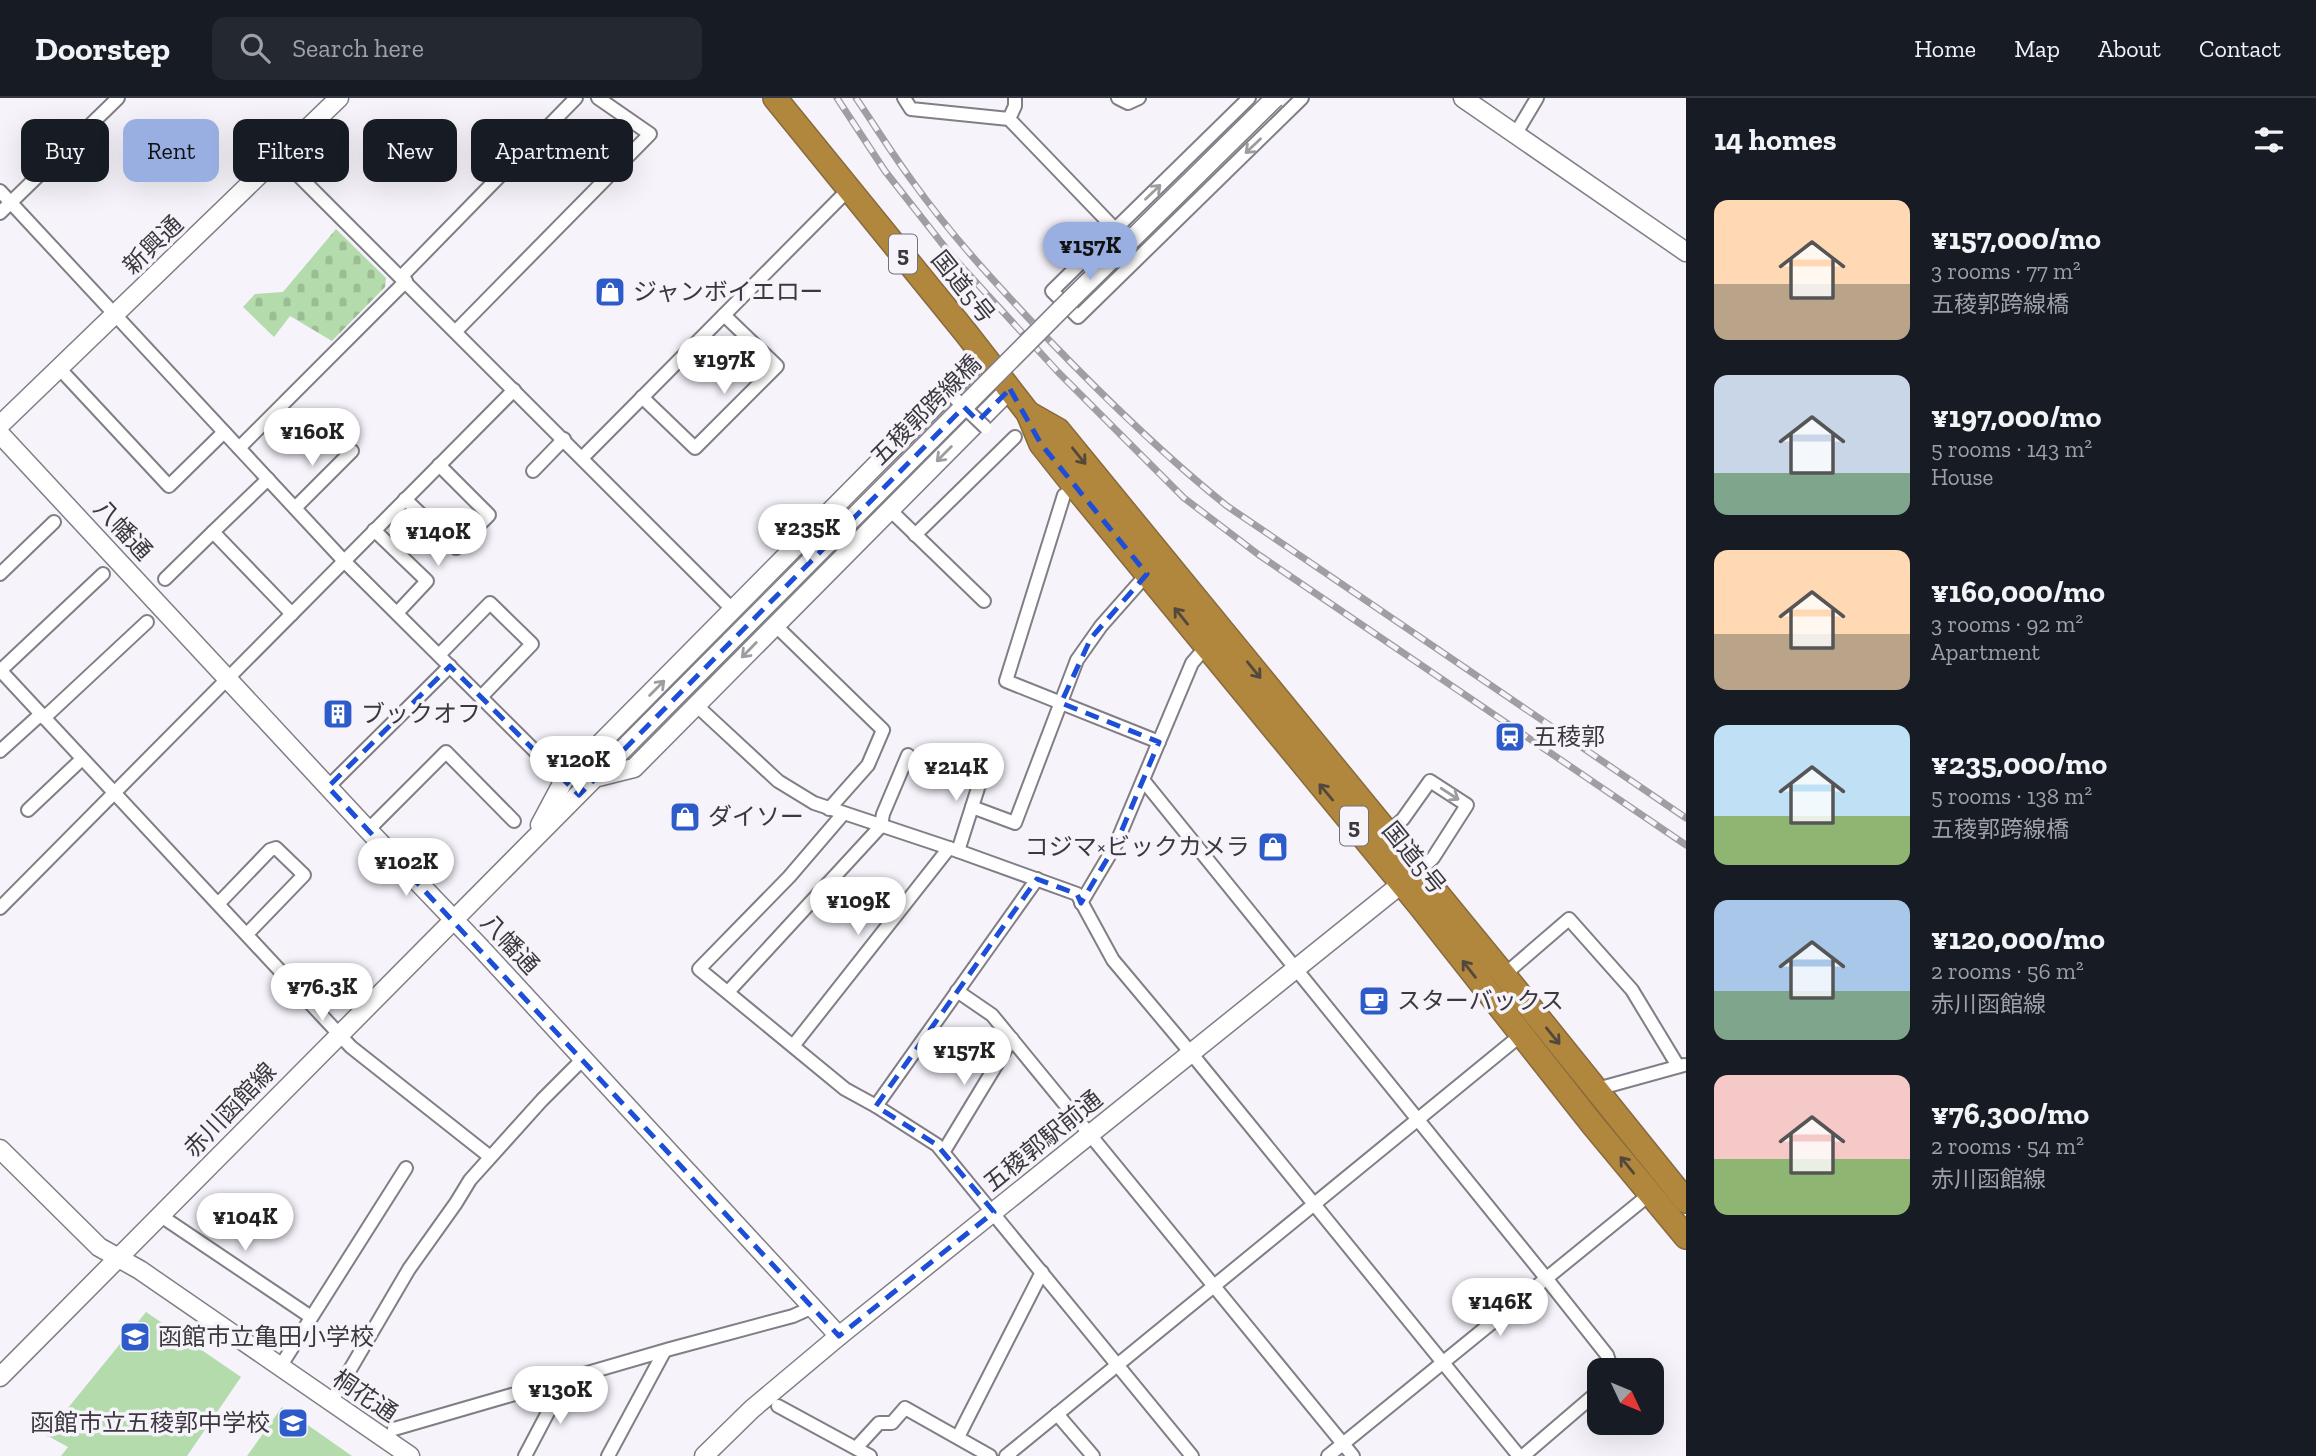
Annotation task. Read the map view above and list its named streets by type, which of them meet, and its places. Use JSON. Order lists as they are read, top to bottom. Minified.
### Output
{"streets":{"highway":["5","国道5号"],"street":["新興通","五稜郭跨線橋","八幡通","赤川函館線","五稜郭駅前通","桐花通"]},"crossings":[["国道5号","五稜郭駅前通"],["五稜郭跨線橋","赤川函館線"],["八幡通","赤川函館線"],["八幡通","五稜郭駅前通"],["赤川函館線","桐花通"]],"places":{"shop":["ジャンボイエロー","ダイソー","コジマ×ビックカメラ"],"building":["ブックオフ"],"station":["五稜郭"],"cafe":["スターバックス"],"school or university":["函館市立亀田小学校","函館市立五稜郭中学校"]},"north":"bottom right","page":{"header":"Doorstep","search":"Search here","nav":["Home","Map","About","Contact"],"heading":"14 homes","chip":["Buy","Rent","Filters","New","Apartment"],"list":[{"name":"¥157,000/mo","note":"3 rooms · 77 m² · 五稜郭跨線橋"},{"name":"¥197,000/mo","note":"5 rooms · 143 m² · House"},{"name":"¥160,000/mo","note":"3 rooms · 92 m² · Apartment"},{"name":"¥235,000/mo","note":"5 rooms · 138 m² · 五稜郭跨線橋"},{"name":"¥120,000/mo","note":"2 rooms · 56 m² · 赤川函館線"},{"name":"¥76,300/mo","note":"2 rooms · 54 m² · 赤川函館線"}],"price":["¥157K","¥197K","¥160K","¥235K","¥140K","¥120K","¥214K","¥102K","¥109K","¥76.3K","¥157K","¥104K","¥146K","¥130K"]}}
